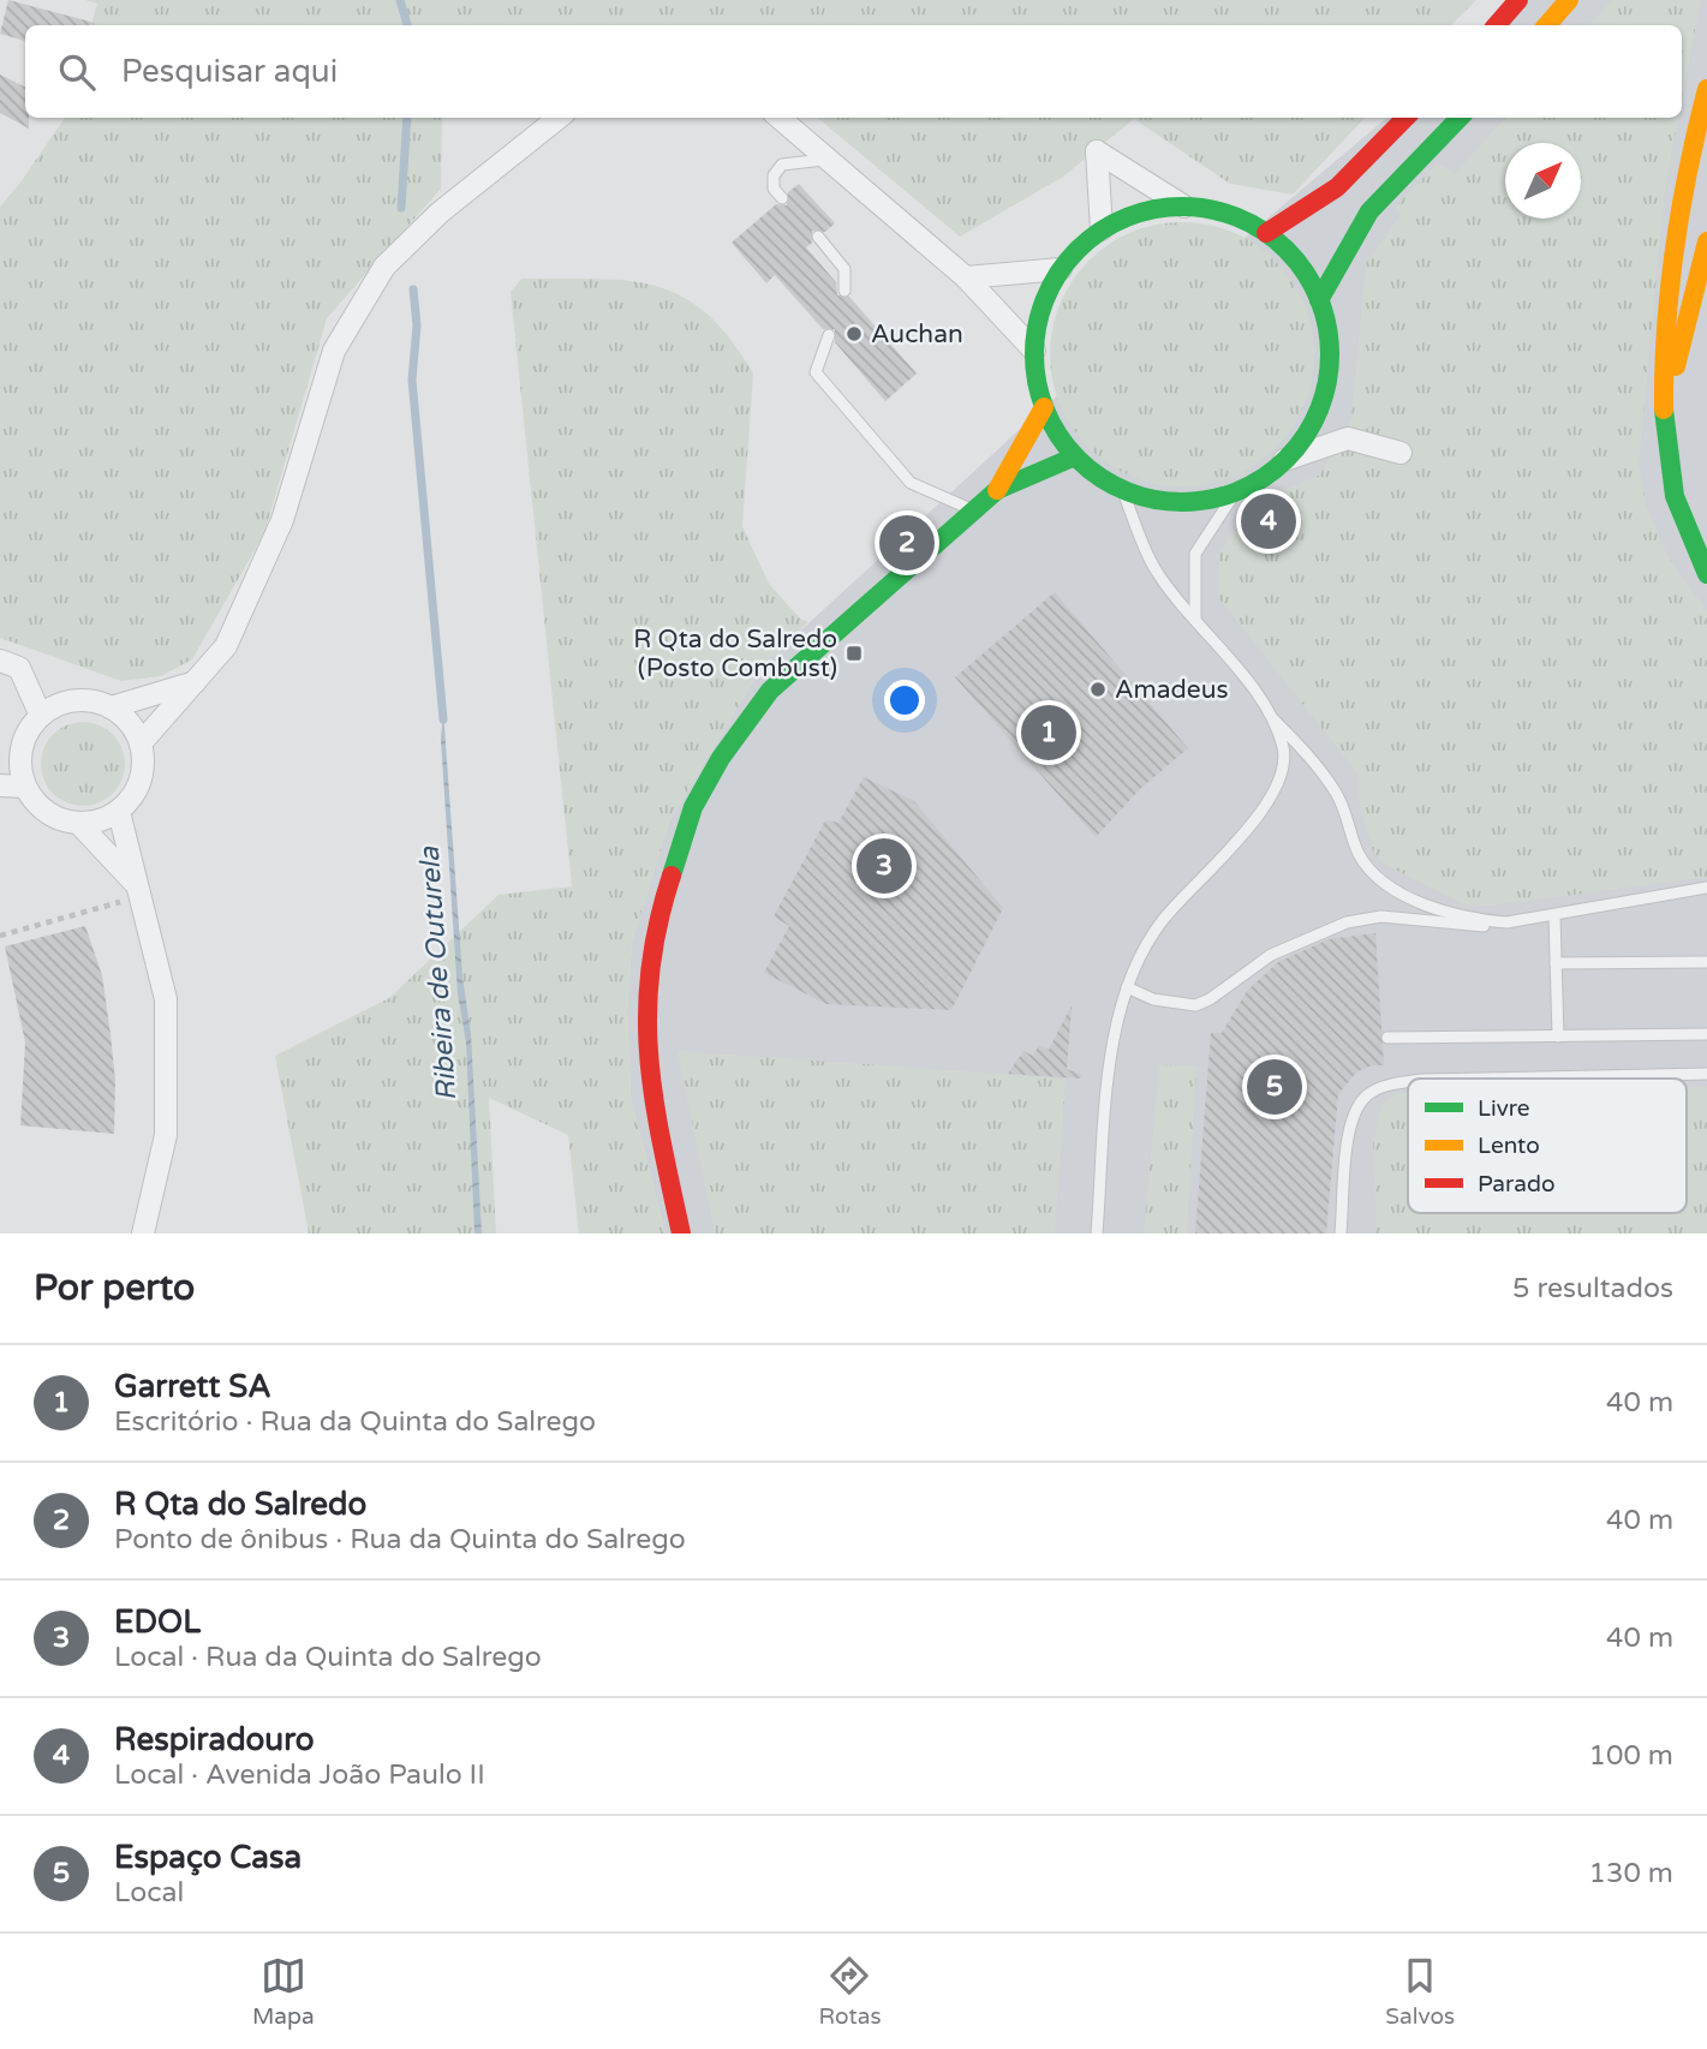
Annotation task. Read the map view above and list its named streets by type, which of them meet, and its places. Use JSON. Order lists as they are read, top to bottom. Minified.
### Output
{"water":["Ribeira de Outurela"],"places":{"other":["Auchan","Amadeus"],"transit":["R Qta do Salredo (Posto Combust)"]},"legend":["Livre","Lento","Parado"],"north":"top right","page":{"search":"Pesquisar aqui","pins":["4","2","1","3","5"],"heading":["Por perto","5 resultados"],"list":[{"mark":"1","name":"Garrett SA","note":"Escritório · Rua da Quinta do Salrego","value":"40 m"},{"mark":"2","name":"R Qta do Salredo","note":"Ponto de ônibus · Rua da Quinta do Salrego","value":"40 m"},{"mark":"3","name":"EDOL","note":"Local · Rua da Quinta do Salrego","value":"40 m"},{"mark":"4","name":"Respiradouro","note":"Local · Avenida João Paulo II","value":"100 m"},{"mark":"5","name":"Espaço Casa","note":"Local","value":"130 m"}],"nav":["Mapa","Rotas","Salvos"]}}
